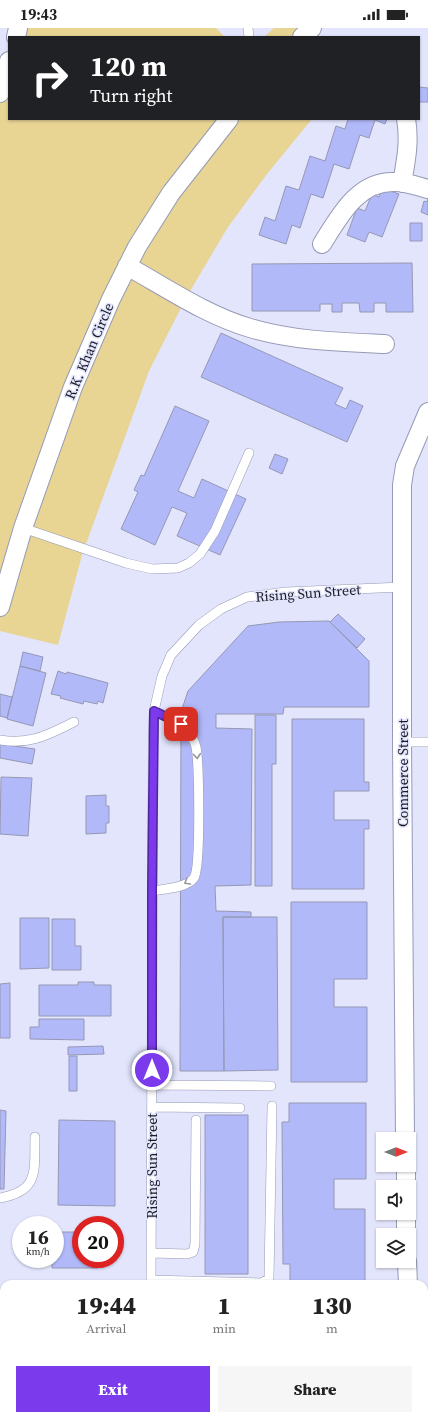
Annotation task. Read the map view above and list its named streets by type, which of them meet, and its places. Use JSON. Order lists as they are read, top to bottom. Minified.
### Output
{"streets":{"street":["R.K. Khan Circle","Commerce Street"],"lane":["Rising Sun Street"]},"crossings":[["Rising Sun Street","Commerce Street"]],"north":"right","page":{"status":"19:43","turn":["120 m","Turn right"],"speed":"16 km/h","limit":"20","eta":["19:44","Arrival","1","min","130","m"],"buttons":["Exit","Share"]}}
